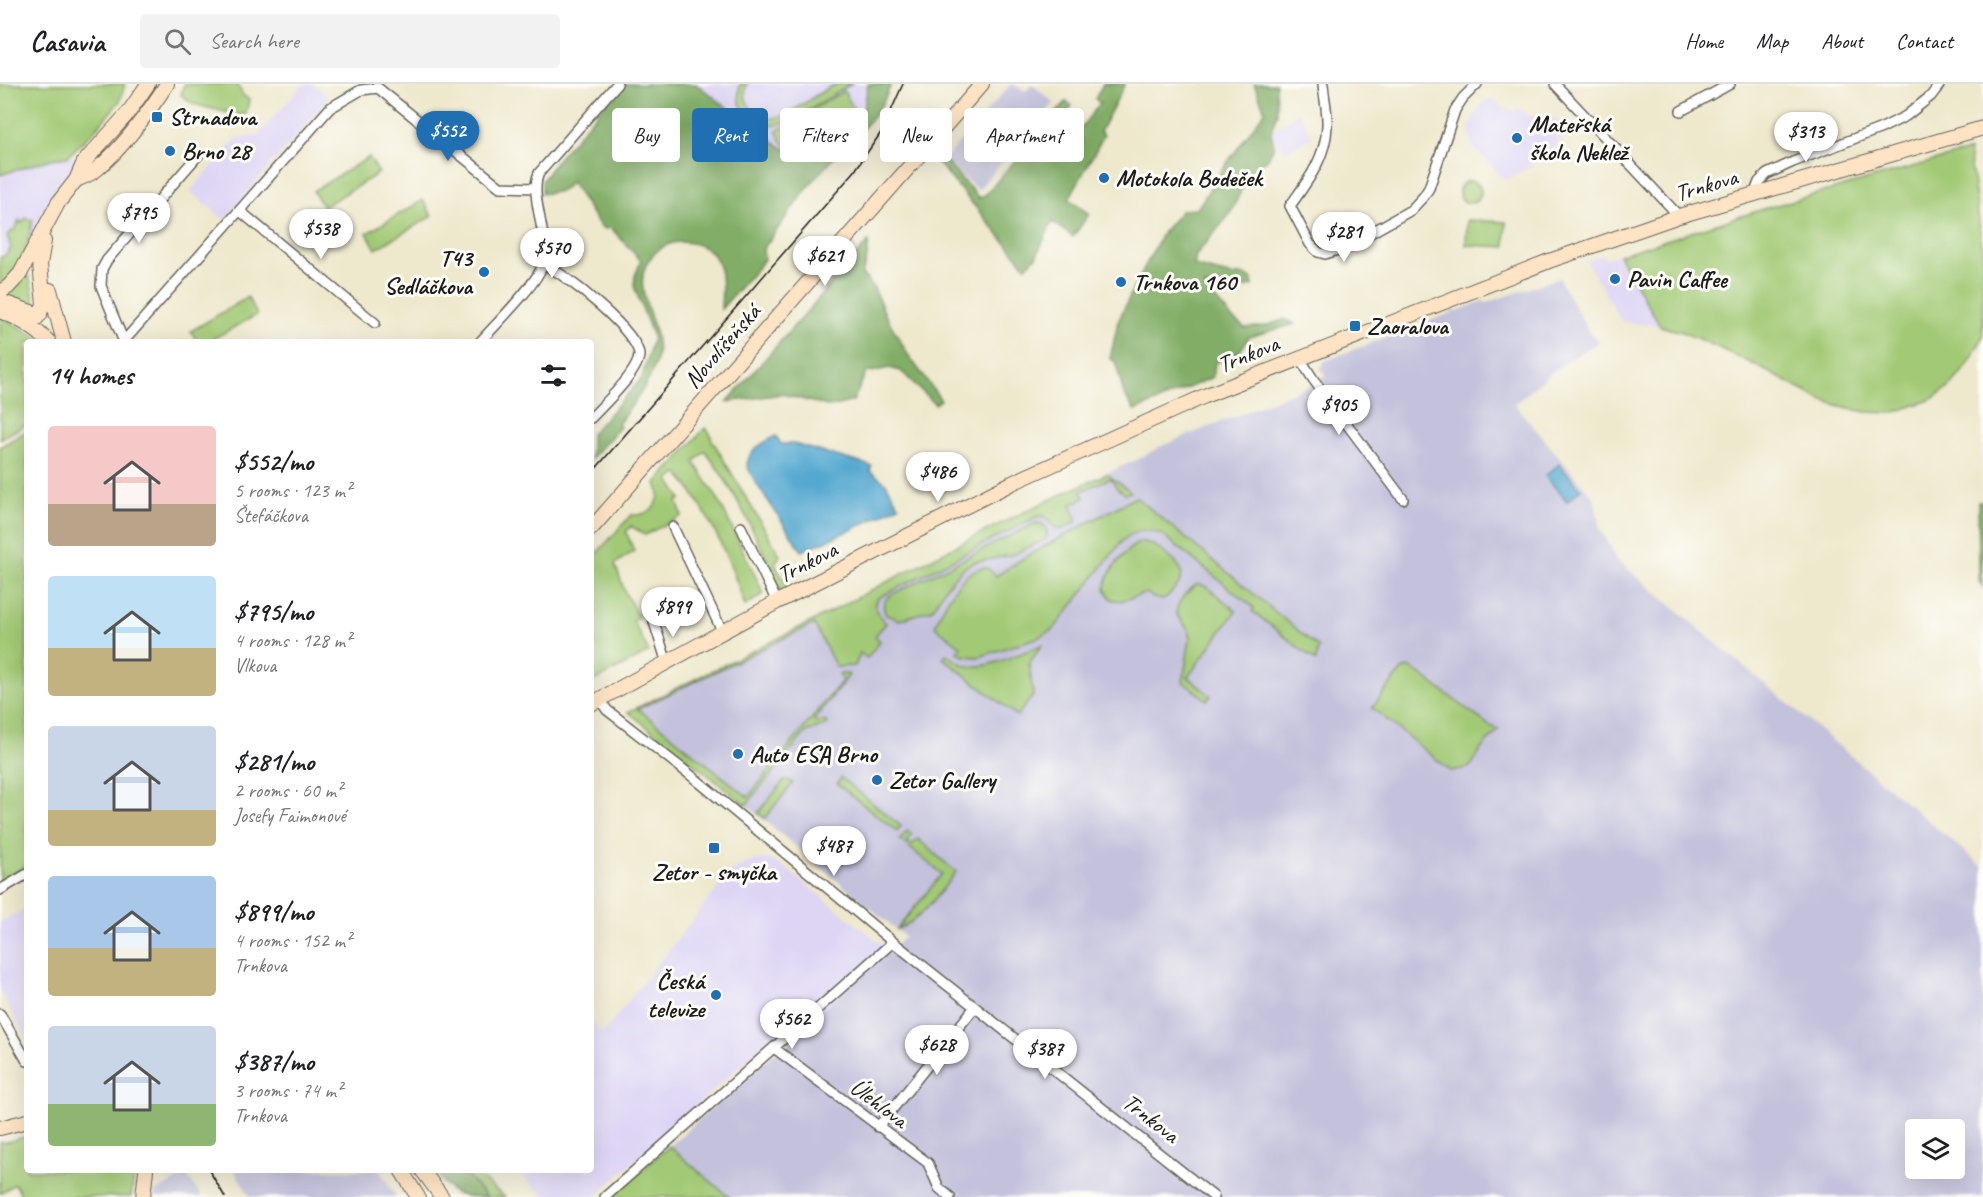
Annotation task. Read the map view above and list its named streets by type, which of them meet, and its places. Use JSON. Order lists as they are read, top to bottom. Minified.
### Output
{"streets":{"street":["Trnkova","Novolíšeňská","Úlehlova"]},"places":{"transit":["Strnadova","Zaoralova","Zetor - smyčka"],"other":["Mateřská škola Neklež","Brno 28","Motokola Bodeček","T43 Sedláčkova","Pavin Caffee","Trnkova 160","Auto ESA Brno","Zetor Gallery","Česká televize"]},"page":{"header":"Casavia","search":"Search here","nav":["Home","Map","About","Contact"],"chip":["Buy","Rent","Filters","New","Apartment"],"price":["$552","$313","$795","$538","$281","$570","$621","$905","$486","$899","$487","$562","$628","$387"],"heading":"14 homes","list":[{"name":"$552/mo","note":"5 rooms · 123 m² · Štefáčkova"},{"name":"$795/mo","note":"4 rooms · 128 m² · Vlkova"},{"name":"$281/mo","note":"2 rooms · 60 m² · Josefy Faimonové"},{"name":"$899/mo","note":"4 rooms · 152 m² · Trnkova"},{"name":"$387/mo","note":"3 rooms · 74 m² · Trnkova"}]}}
